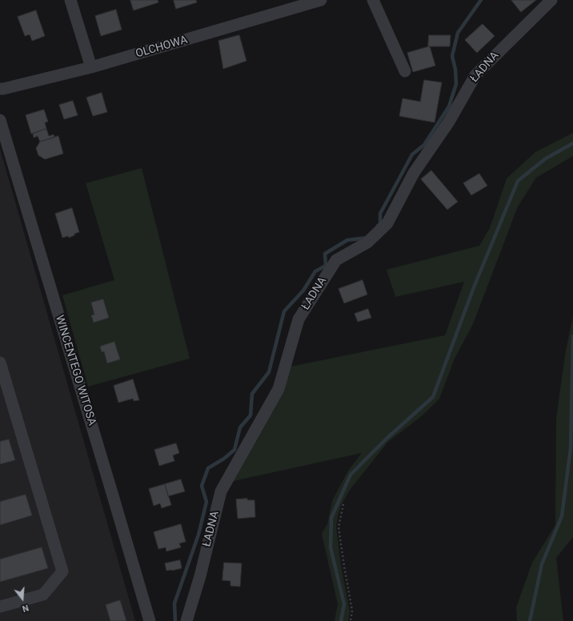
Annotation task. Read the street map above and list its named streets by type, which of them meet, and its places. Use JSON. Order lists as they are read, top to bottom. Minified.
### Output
{"streets":{"street":["OLCHOWA","ŁADNA","WINCENTEGO WITOSA"]},"north":"bottom"}
